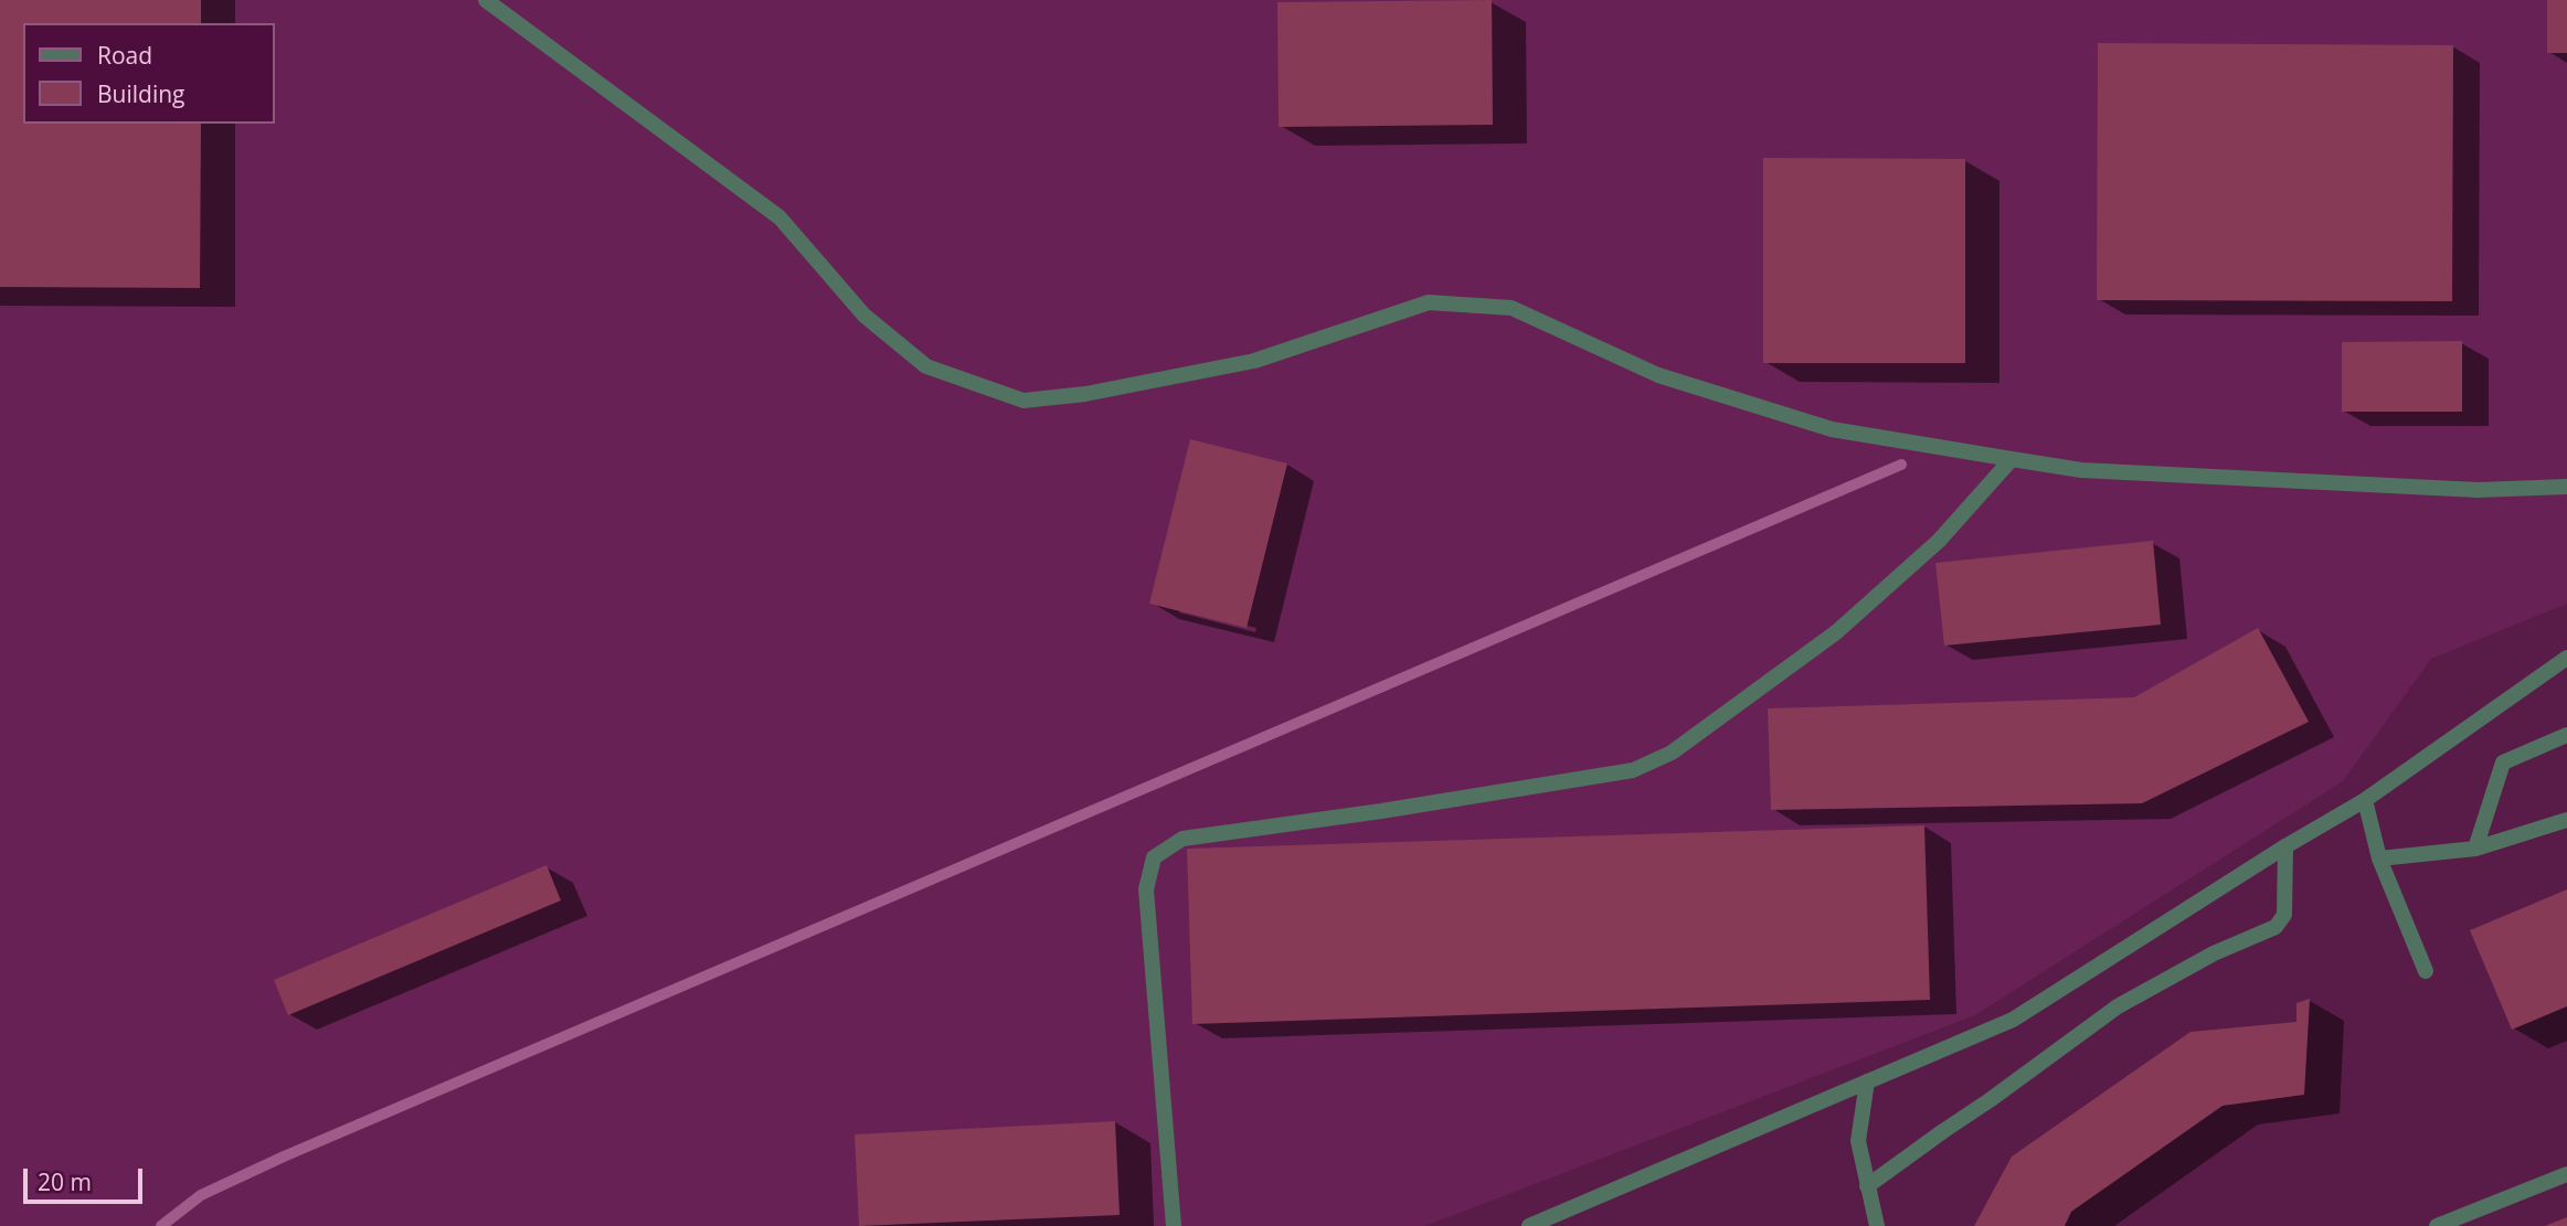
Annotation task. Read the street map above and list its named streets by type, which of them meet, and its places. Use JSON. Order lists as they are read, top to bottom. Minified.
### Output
{"legend":["Road","Building"],"scale_bar":"20 m"}
